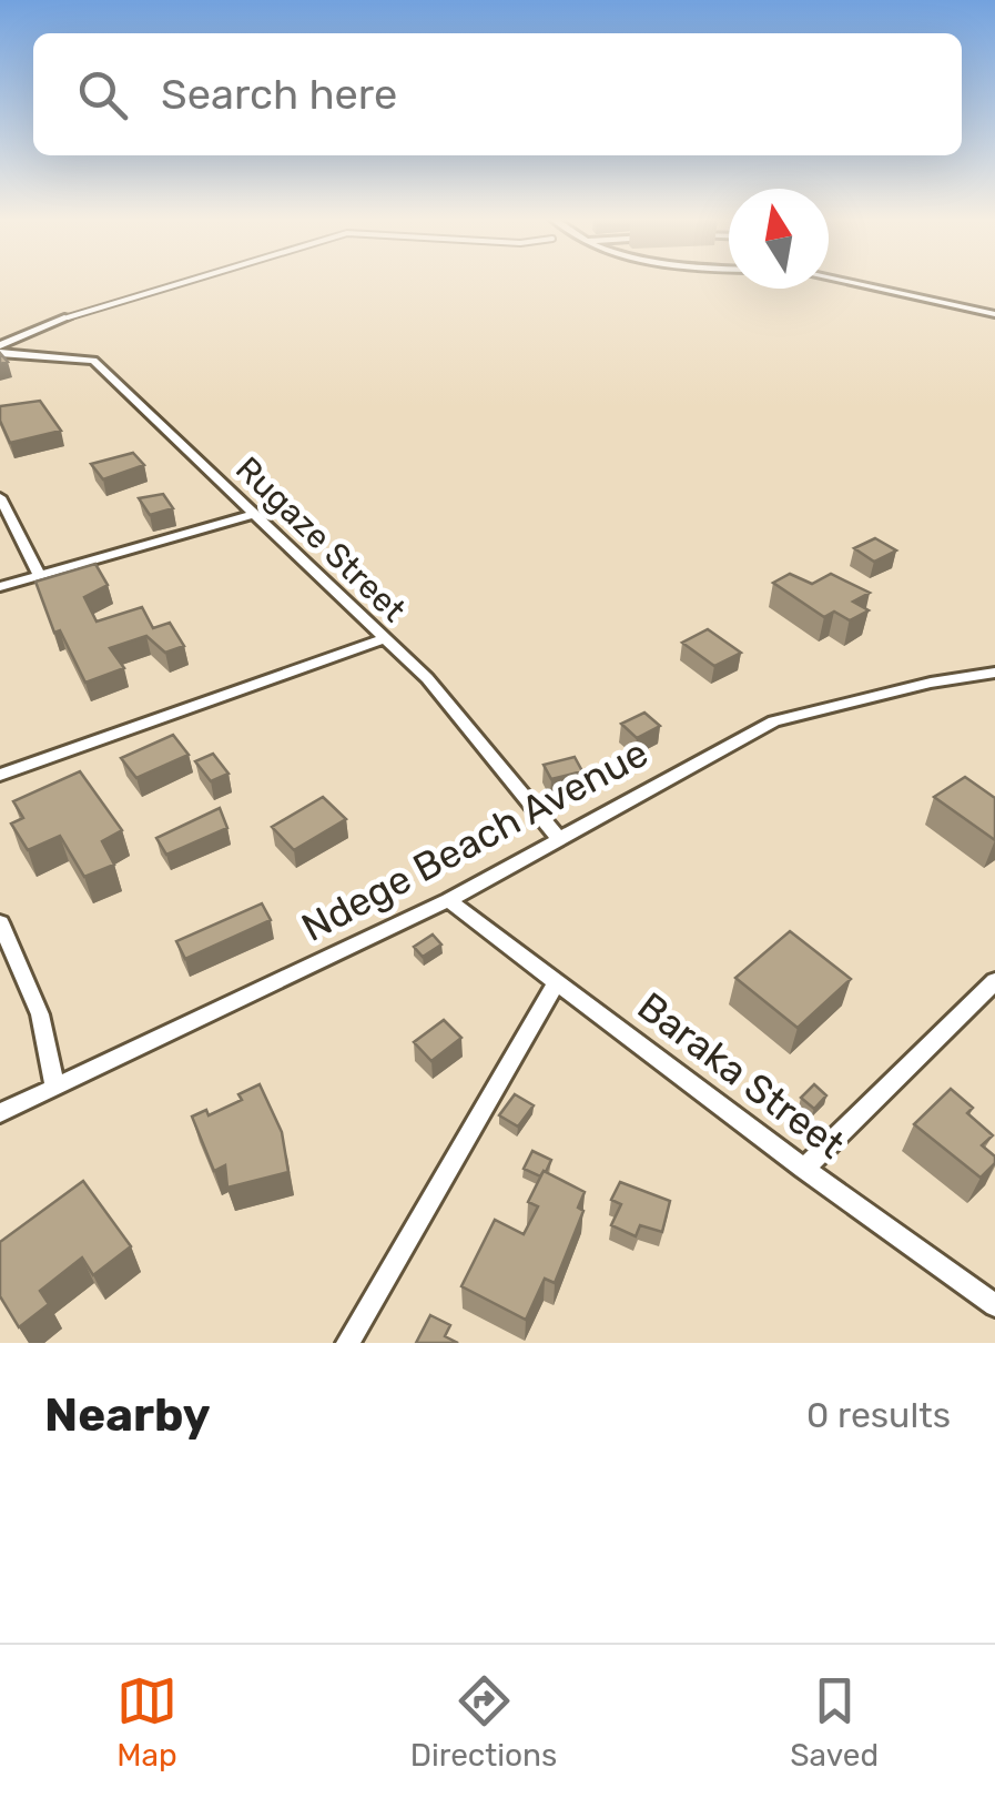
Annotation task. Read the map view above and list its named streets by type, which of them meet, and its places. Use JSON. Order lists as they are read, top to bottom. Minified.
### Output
{"streets":{"street":["Rugaze Street","Ndege Beach Avenue","Baraka Street"]},"crossings":[["Rugaze Street","Ndege Beach Avenue"],["Ndege Beach Avenue","Baraka Street"]],"north":"top","page":{"search":"Search here","heading":["Nearby","0 results"],"nav":["Map","Directions","Saved"]}}
